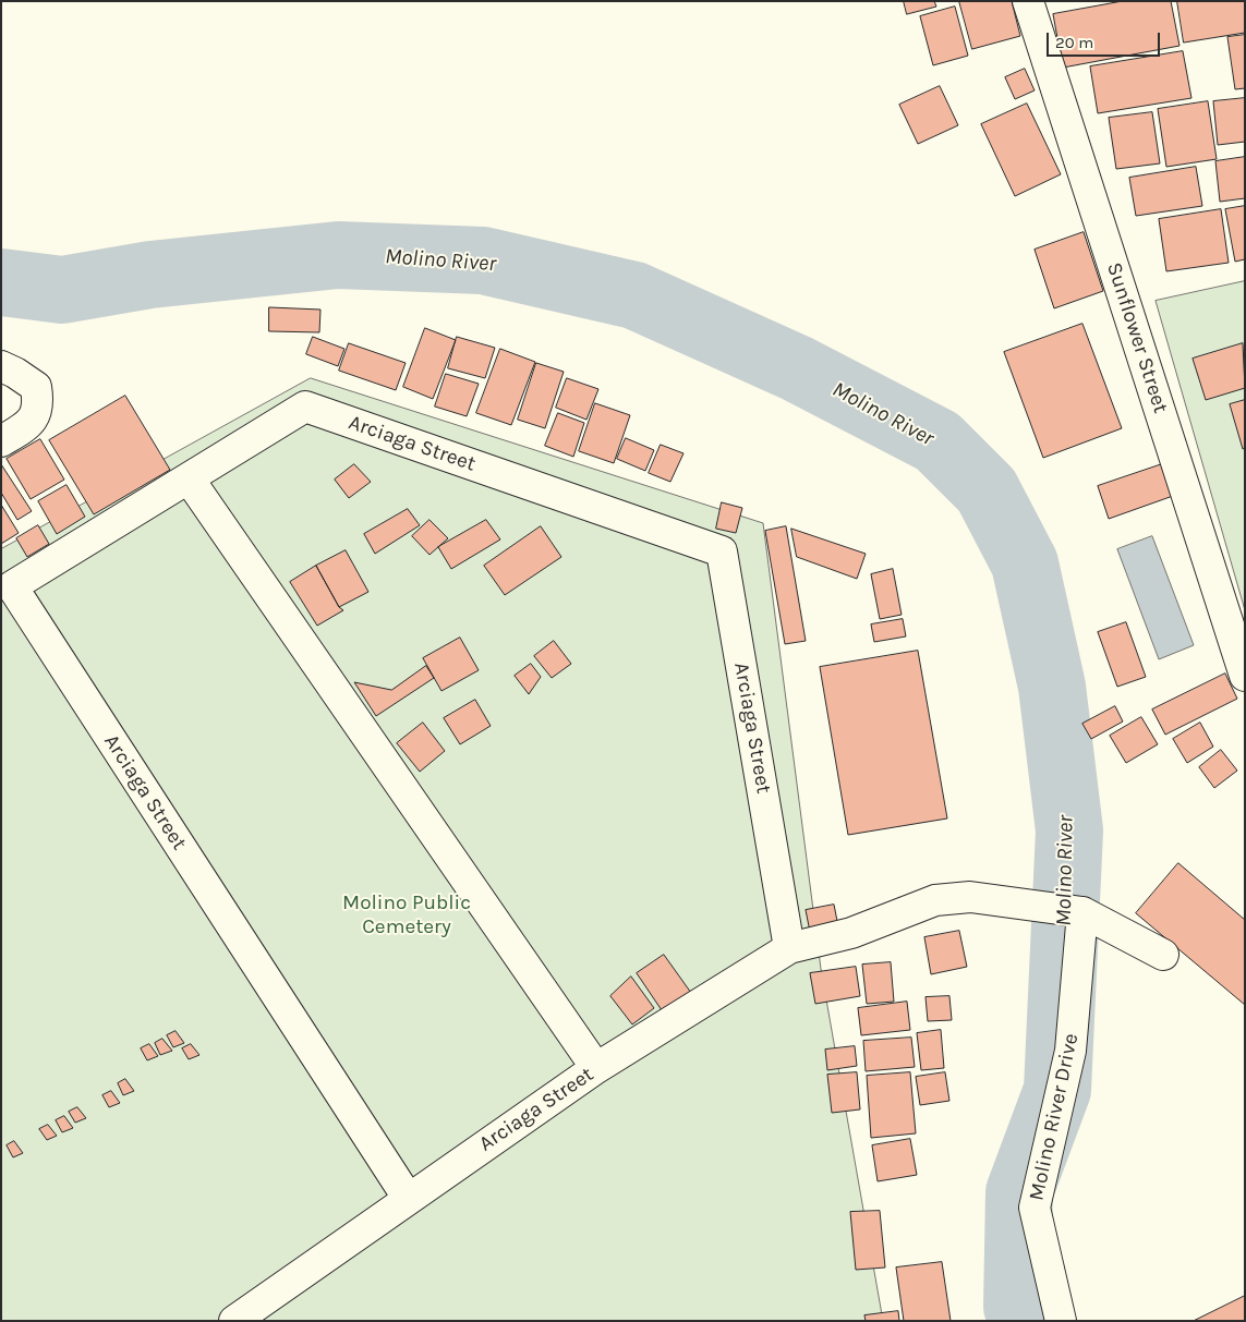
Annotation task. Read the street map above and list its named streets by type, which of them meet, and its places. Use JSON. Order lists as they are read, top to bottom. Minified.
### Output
{"streets":{"street":["Sunflower Street","Arciaga Street","Molino River Drive"]},"water":["Molino River"],"parks":["Molino Public Cemetery"],"scale_bar":"20 m"}
